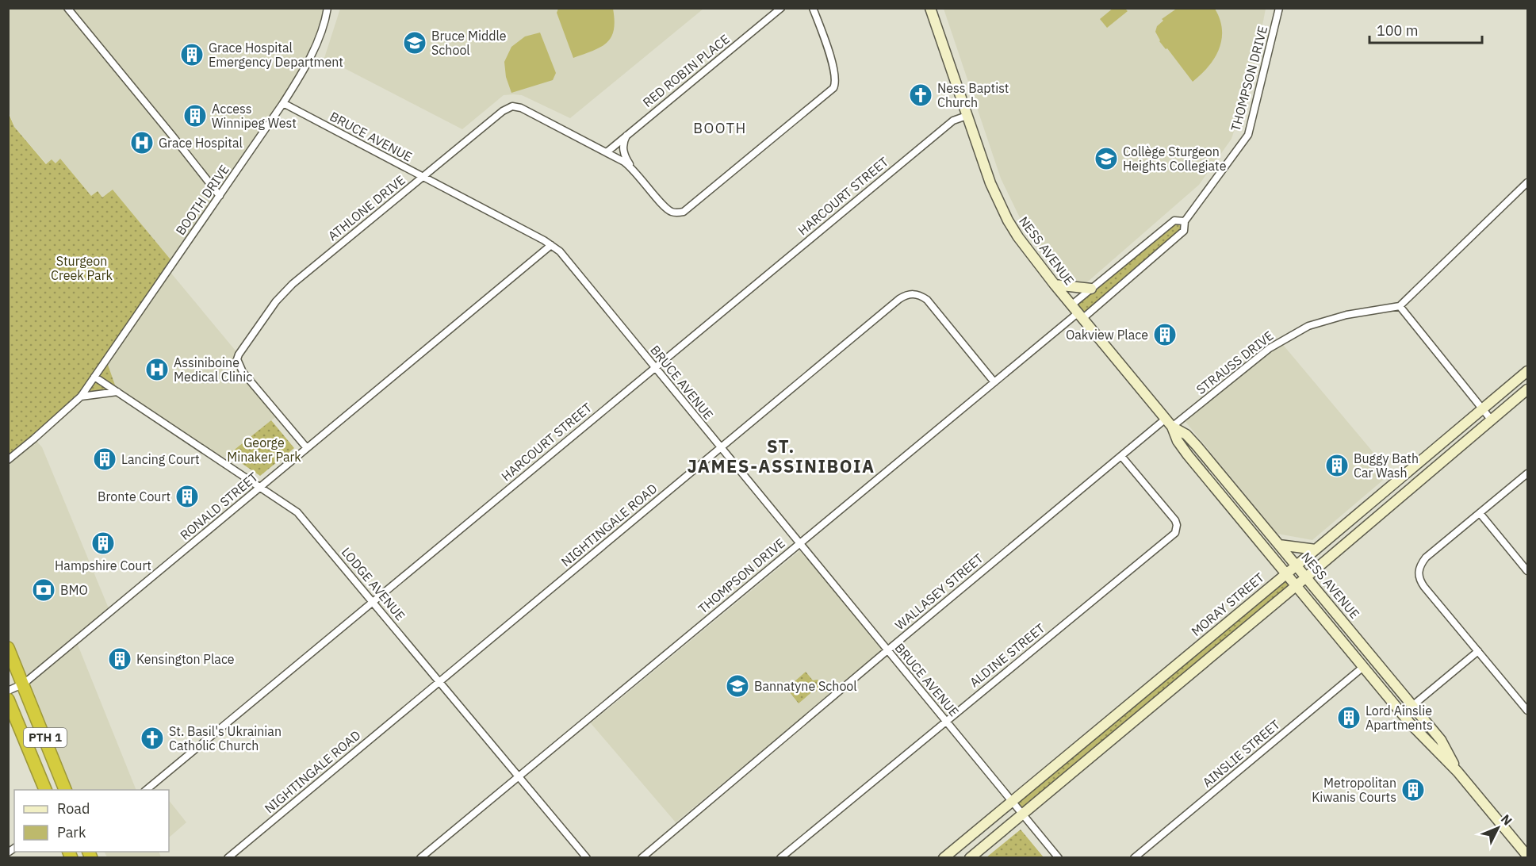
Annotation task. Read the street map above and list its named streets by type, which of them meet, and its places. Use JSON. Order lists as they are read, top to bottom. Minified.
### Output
{"streets":{"highway":["PTH 1"],"main road":["NESS AVENUE","MORAY STREET"],"street":["RED ROBIN PLACE","THOMPSON DRIVE","BRUCE AVENUE","HARCOURT STREET","BOOTH DRIVE","ATHLONE DRIVE","STRAUSS DRIVE","RONALD STREET","NIGHTINGALE ROAD","LODGE AVENUE","WALLASEY STREET","ALDINE STREET","AINSLIE STREET"]},"crossings":[["RED ROBIN PLACE","ATHLONE DRIVE"],["THOMPSON DRIVE","BRUCE AVENUE"],["THOMPSON DRIVE","NESS AVENUE"],["THOMPSON DRIVE","NIGHTINGALE ROAD"],["THOMPSON DRIVE","LODGE AVENUE"],["BRUCE AVENUE","HARCOURT STREET"],["BRUCE AVENUE","BOOTH DRIVE"],["BRUCE AVENUE","ATHLONE DRIVE"],["BRUCE AVENUE","RONALD STREET"],["BRUCE AVENUE","NIGHTINGALE ROAD"],["BRUCE AVENUE","WALLASEY STREET"],["BRUCE AVENUE","MORAY STREET"],["BRUCE AVENUE","ALDINE STREET"],["HARCOURT STREET","NESS AVENUE"],["HARCOURT STREET","LODGE AVENUE"],["BOOTH DRIVE","LODGE AVENUE"],["ATHLONE DRIVE","RONALD STREET"],["NESS AVENUE","STRAUSS DRIVE"],["NESS AVENUE","WALLASEY STREET"],["NESS AVENUE","MORAY STREET"],["NESS AVENUE","AINSLIE STREET"],["STRAUSS DRIVE","WALLASEY STREET"],["RONALD STREET","LODGE AVENUE"],["RONALD STREET","PTH 1"],["NIGHTINGALE ROAD","LODGE AVENUE"],["WALLASEY STREET","ALDINE STREET"]],"districts":["BOOTH","ST. JAMES-ASSINIBOIA"],"parks":["Sturgeon Creek Park","George Minaker Park"],"places":{"school or university":["Bruce Middle School","Collège Sturgeon Heights Collegiate","Bannatyne School"],"building":["Grace Hospital Emergency Department","Access Winnipeg West","Oakview Place","Lancing Court","Buggy Bath Car Wash","Bronte Court","Hampshire Court","Kensington Place","Lord Ainslie Apartments","Metropolitan Kiwanis Courts"],"church":["Ness Baptist Church","St. Basil's Ukrainian Catholic Church"],"hospital":["Grace Hospital","Assiniboine Medical Clinic"],"bank":["BMO"]},"legend":["Road","Park"],"scale_bar":"100 m","north":"top right"}
